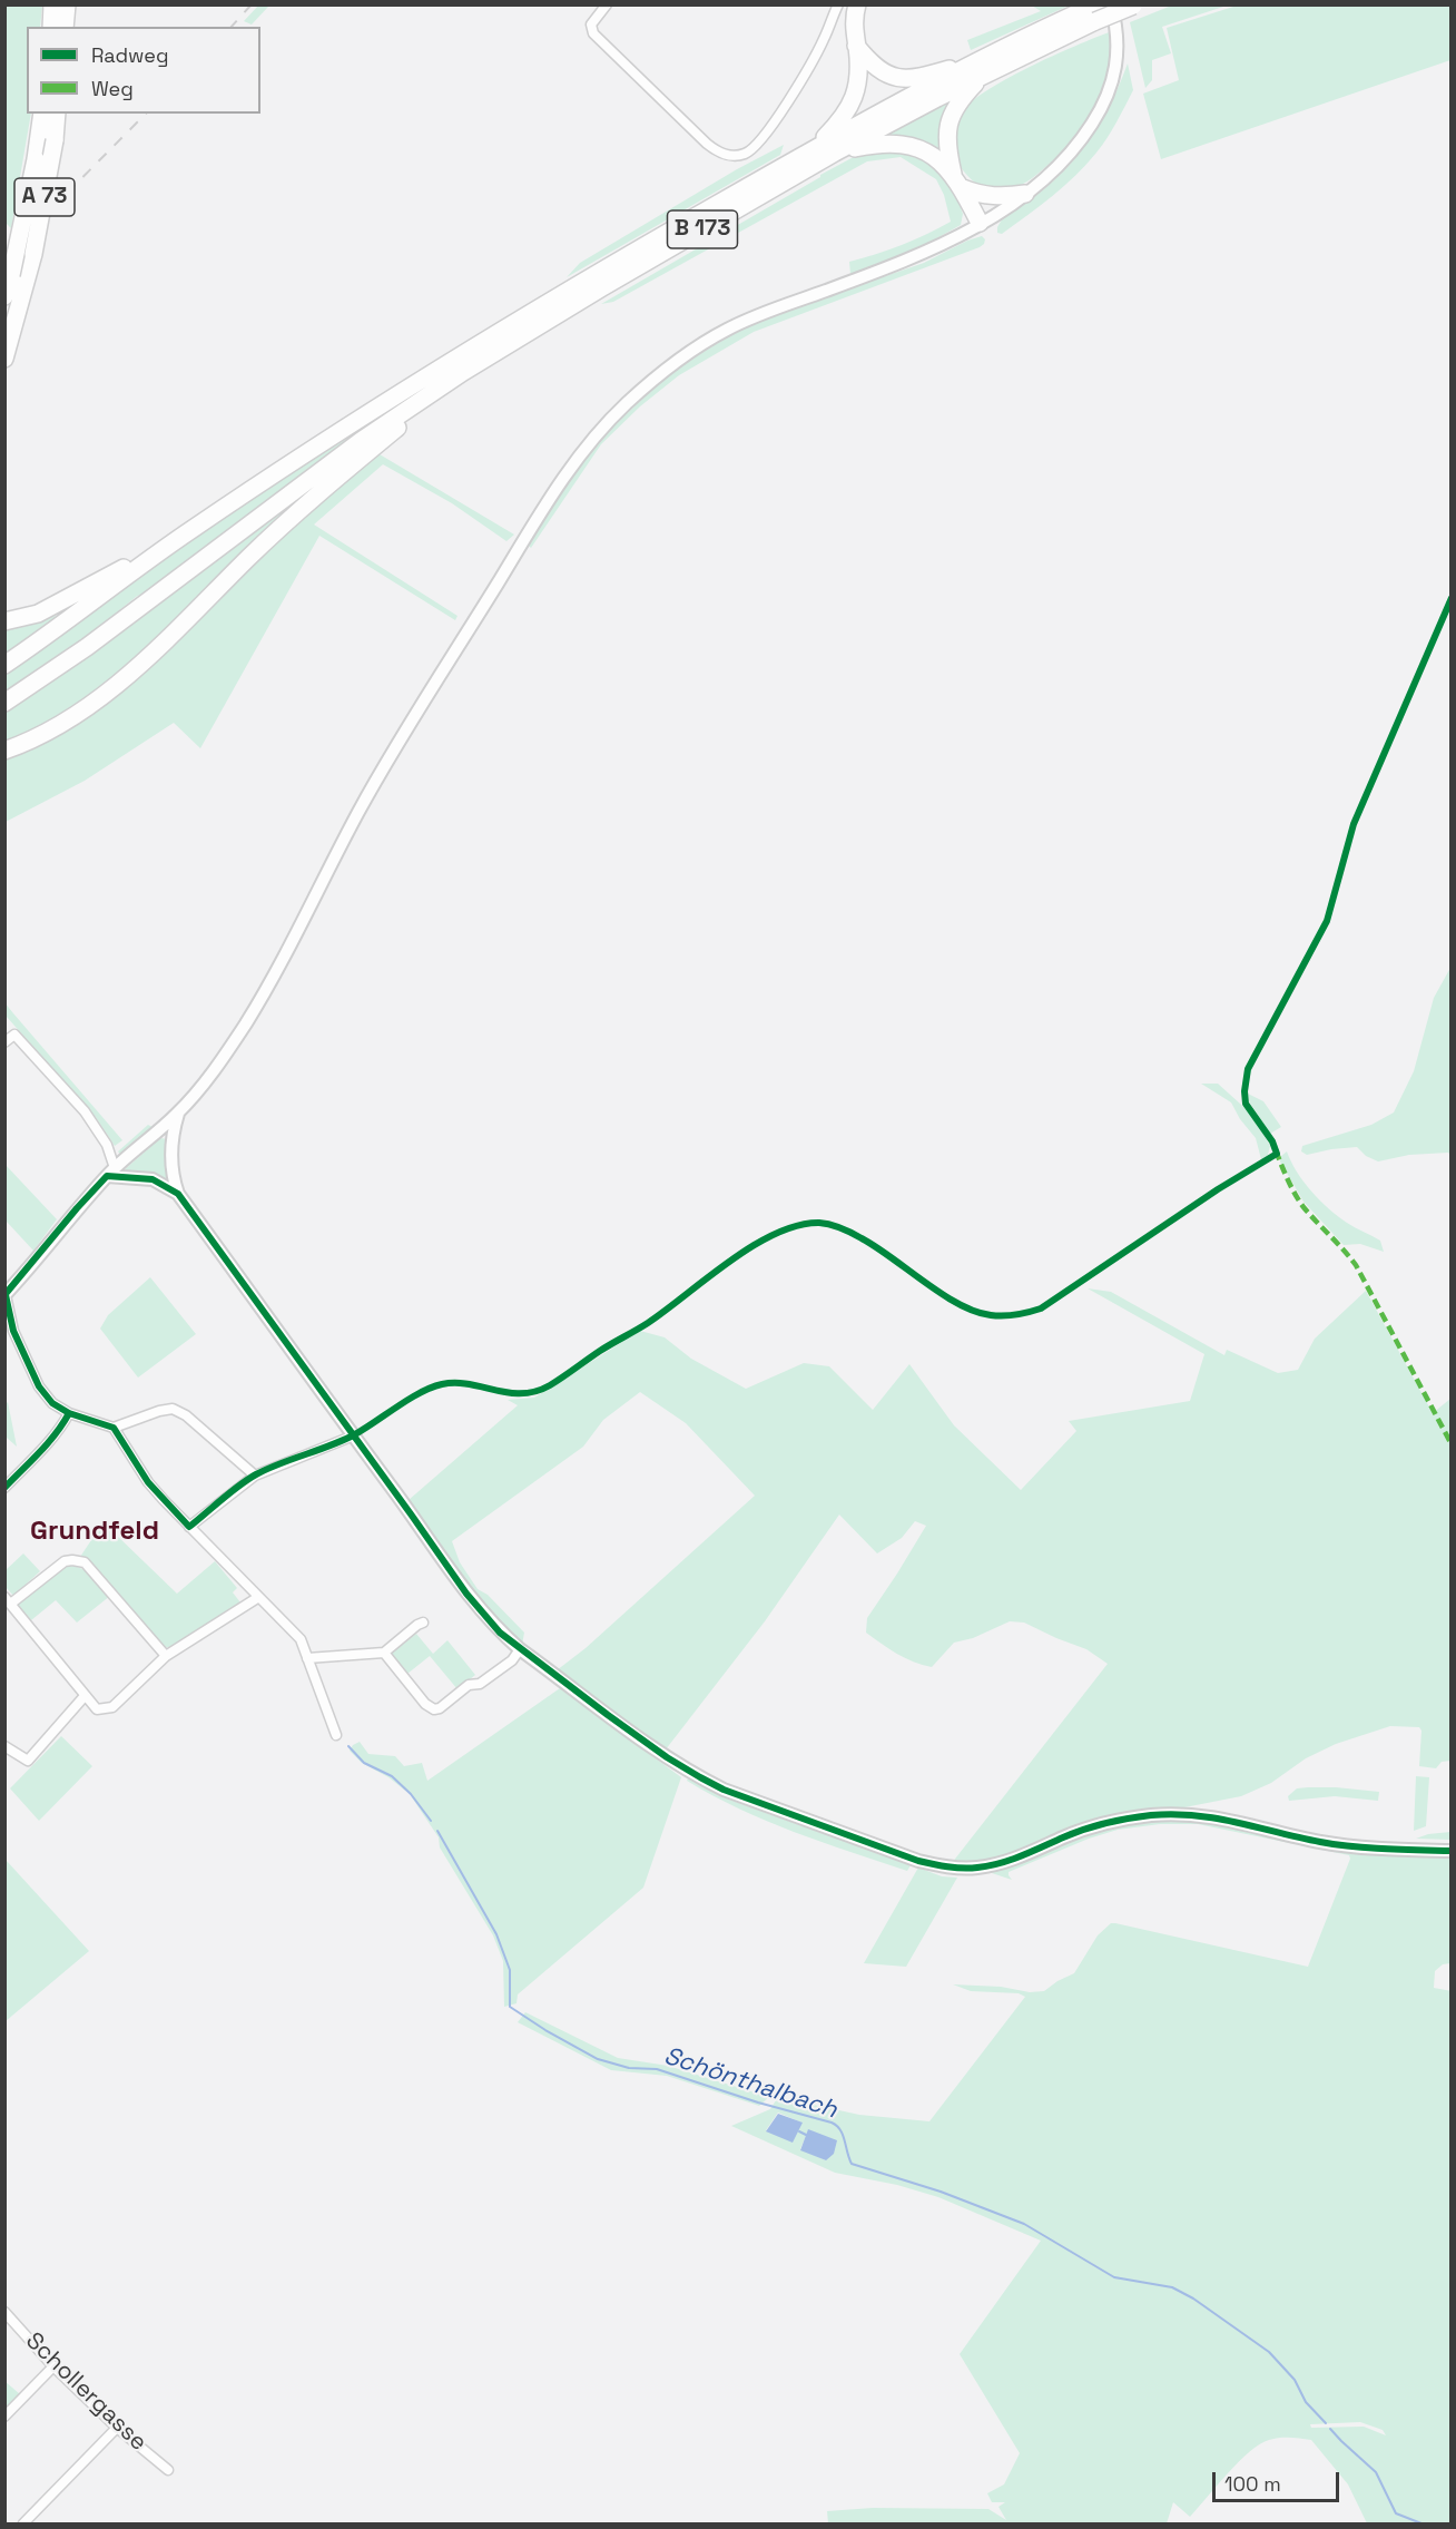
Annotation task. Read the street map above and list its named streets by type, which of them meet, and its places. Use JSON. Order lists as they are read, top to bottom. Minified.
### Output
{"streets":{"highway":["A 73","B 173"],"street":["Schollergasse"]},"districts":["Grundfeld"],"water":["Schönthalbach"],"legend":["Radweg","Weg"],"scale_bar":"100 m"}
